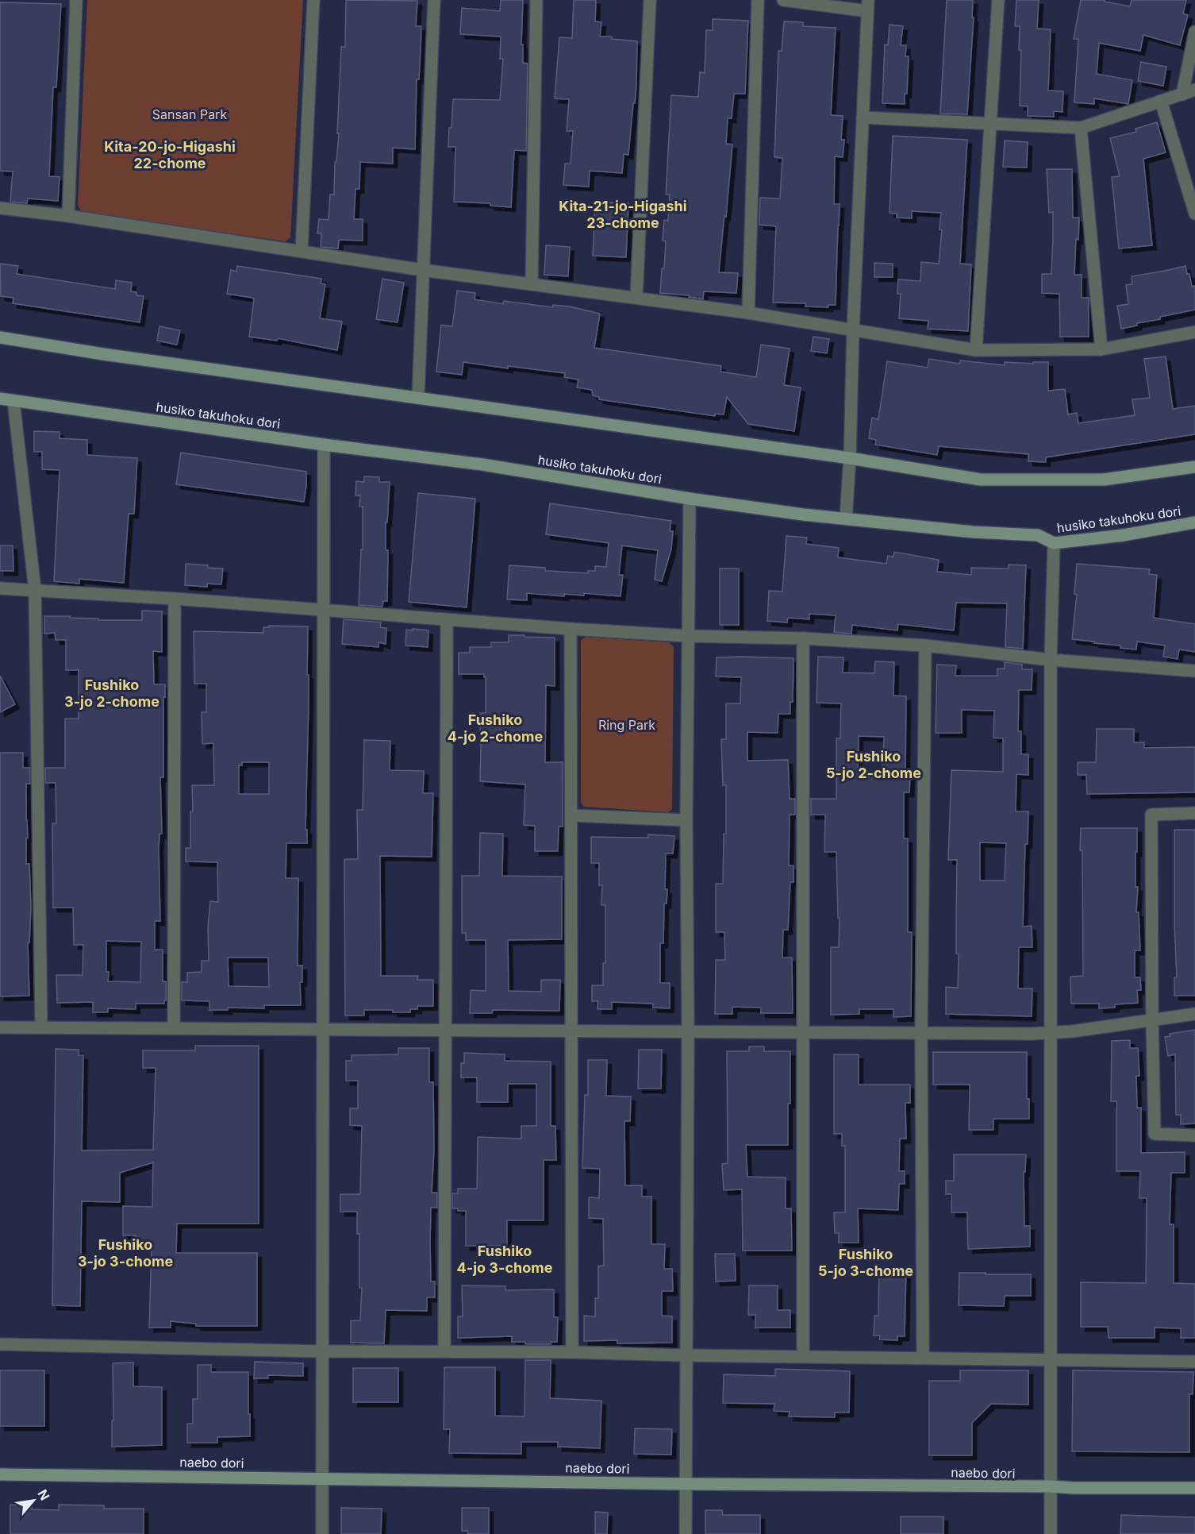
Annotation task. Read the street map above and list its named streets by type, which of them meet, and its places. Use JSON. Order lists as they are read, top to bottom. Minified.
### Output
{"streets":{"street":["husiko takuhoku dori","naebo dori"]},"districts":["Kita-20-jo-Higashi 22-chome","Kita-21-jo-Higashi 23-chome","Fushiko 3-jo 2-chome","Fushiko 4-jo 2-chome","Fushiko 5-jo 2-chome","Fushiko 3-jo 3-chome","Fushiko 4-jo 3-chome","Fushiko 5-jo 3-chome"],"parks":["Sansan Park","Ring Park"],"north":"top right"}
